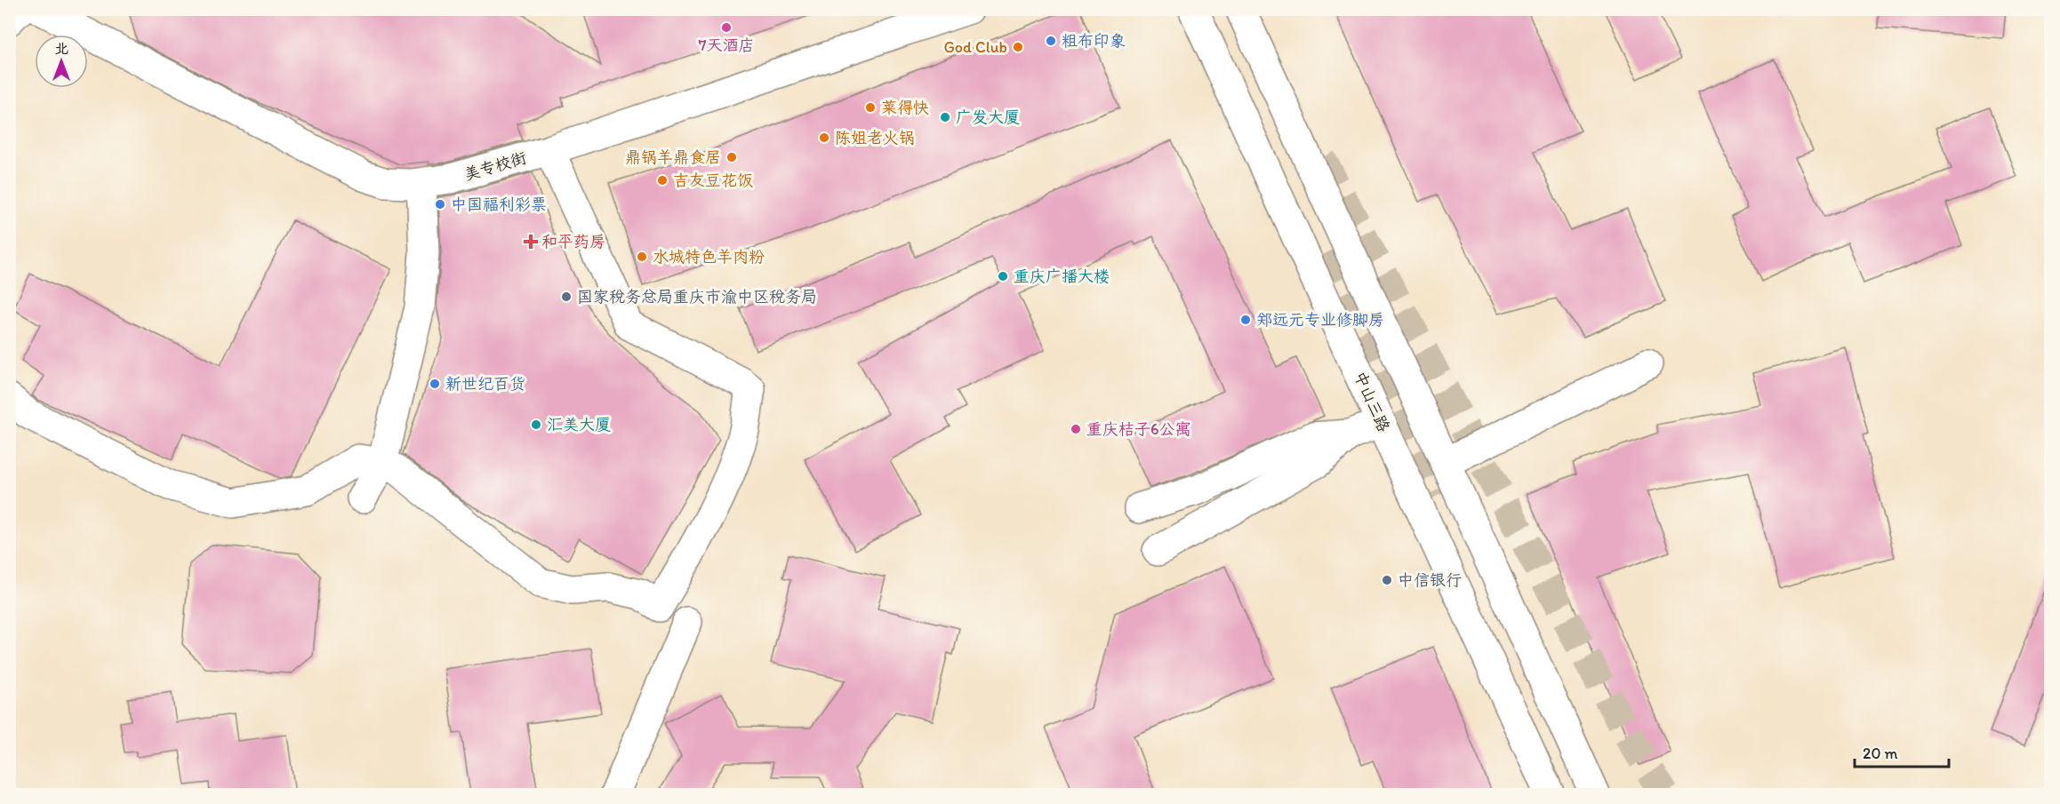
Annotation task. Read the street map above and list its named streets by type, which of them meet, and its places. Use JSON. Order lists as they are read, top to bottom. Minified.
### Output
{"streets":{"street":["美专校街","中山三路"]},"places":{"other":["7天酒店","粗布印象","God Club","莱得快","广发大厦","陈姐老火锅","鼎锅羊鼎食居","吉友豆花饭","中国福利彩票","水城特色羊肉粉","重庆广播大楼","国家税务总局重庆市渝中区税务局","郑远元专业修脚房","新世纪百货","汇美大厦","重庆桔子6公寓","中信银行"],"health":["和平药房"]},"scale_bar":"20 m","north":"top"}
